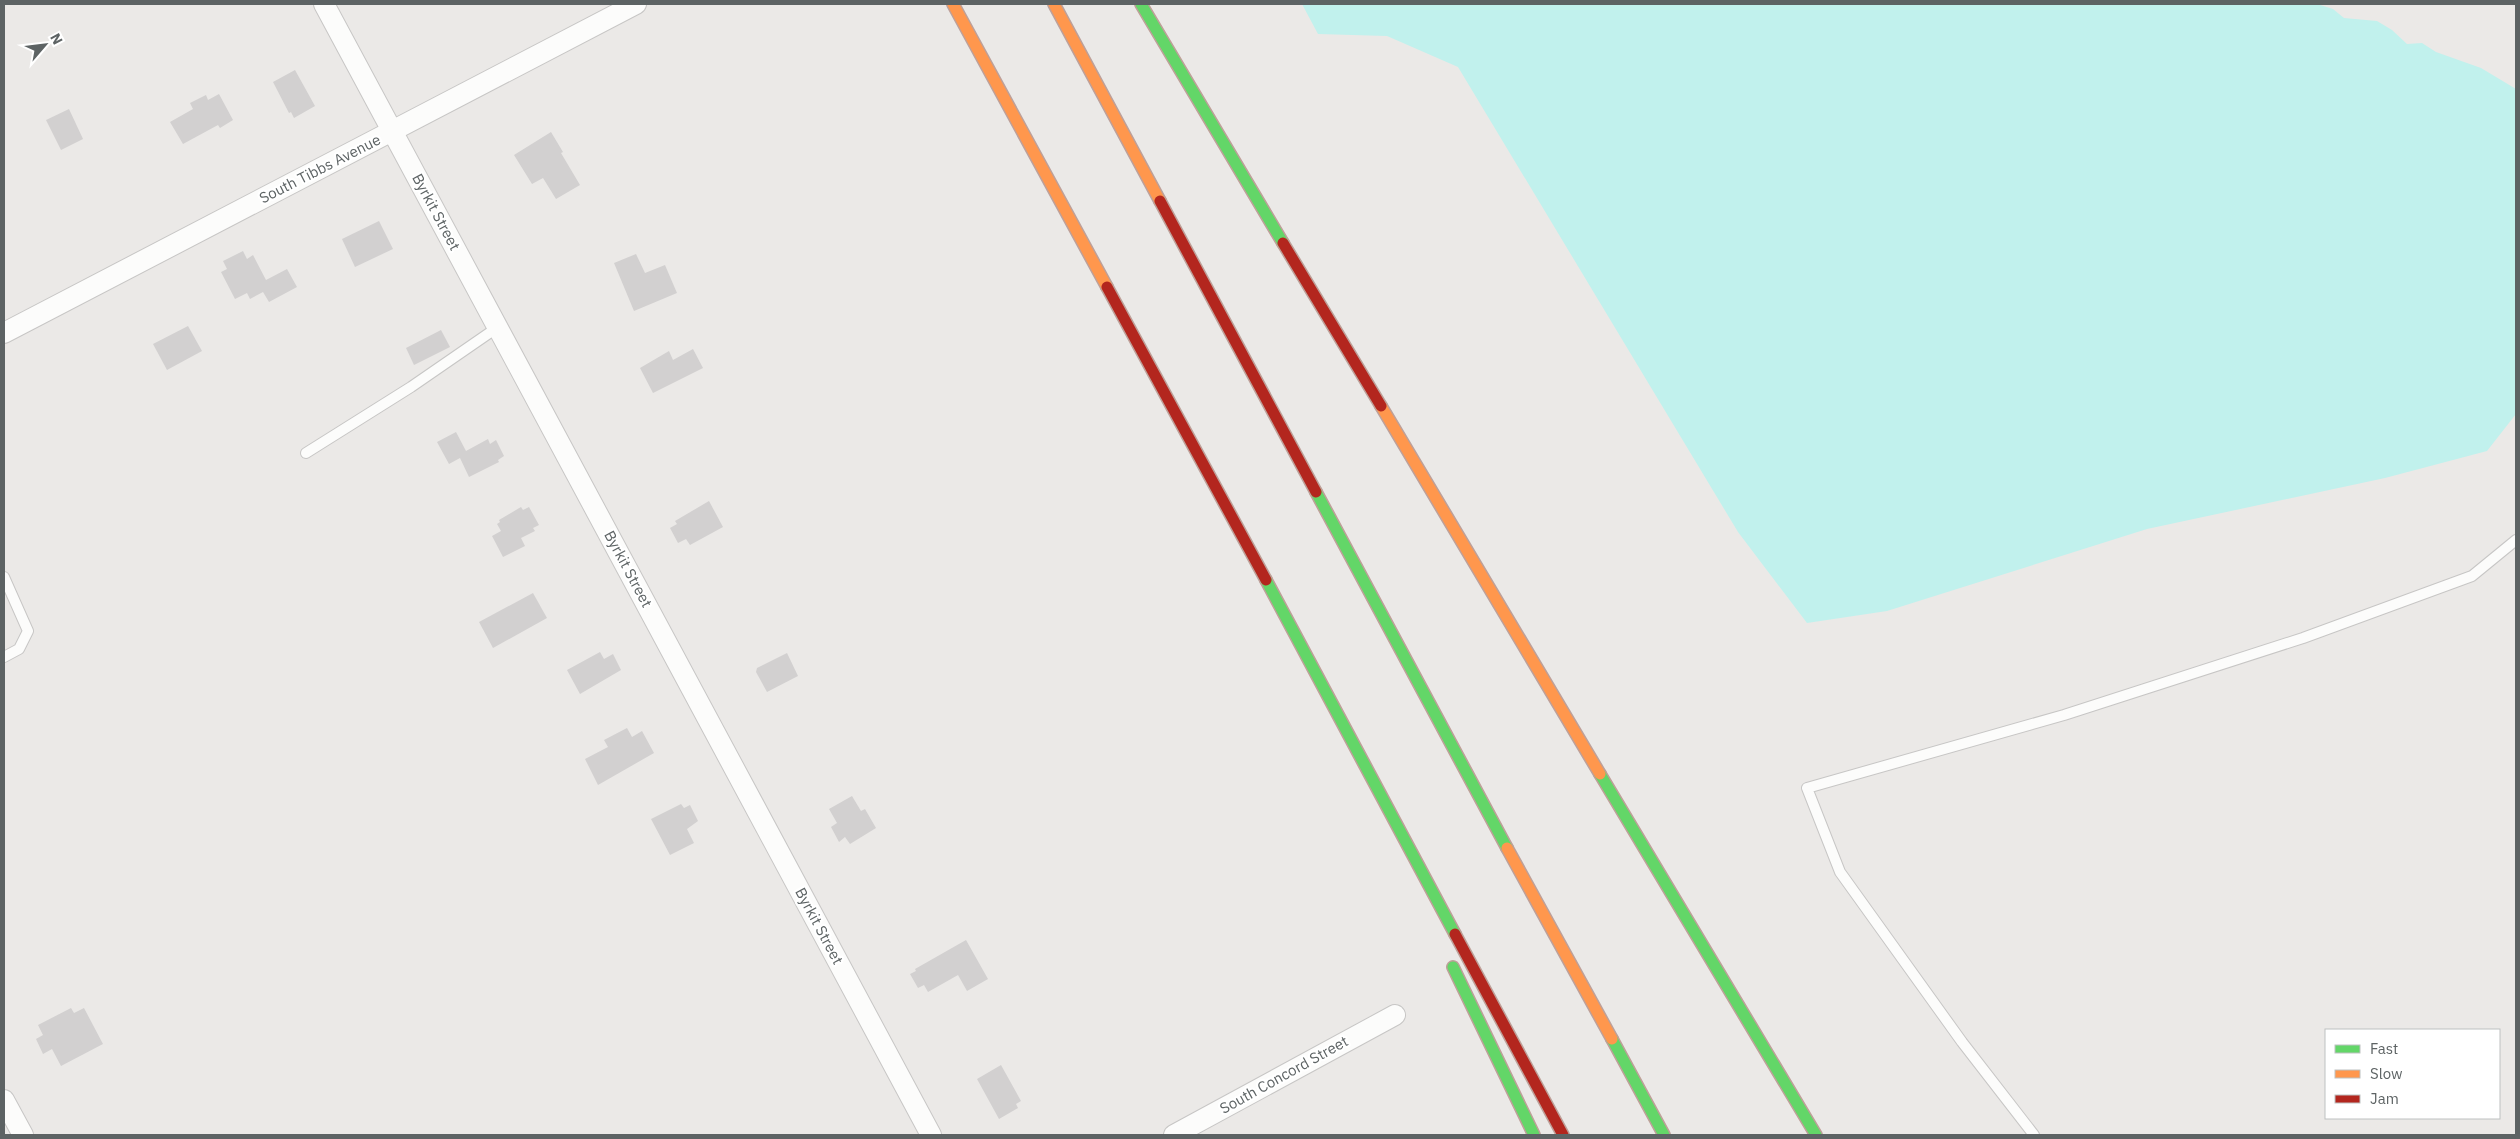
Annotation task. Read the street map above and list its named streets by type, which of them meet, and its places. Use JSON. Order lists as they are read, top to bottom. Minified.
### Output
{"streets":{"street":["South Tibbs Avenue","Byrkit Street","South Concord Street"]},"crossings":[["South Tibbs Avenue","Byrkit Street"]],"legend":["Fast","Slow","Jam"],"north":"top right"}
